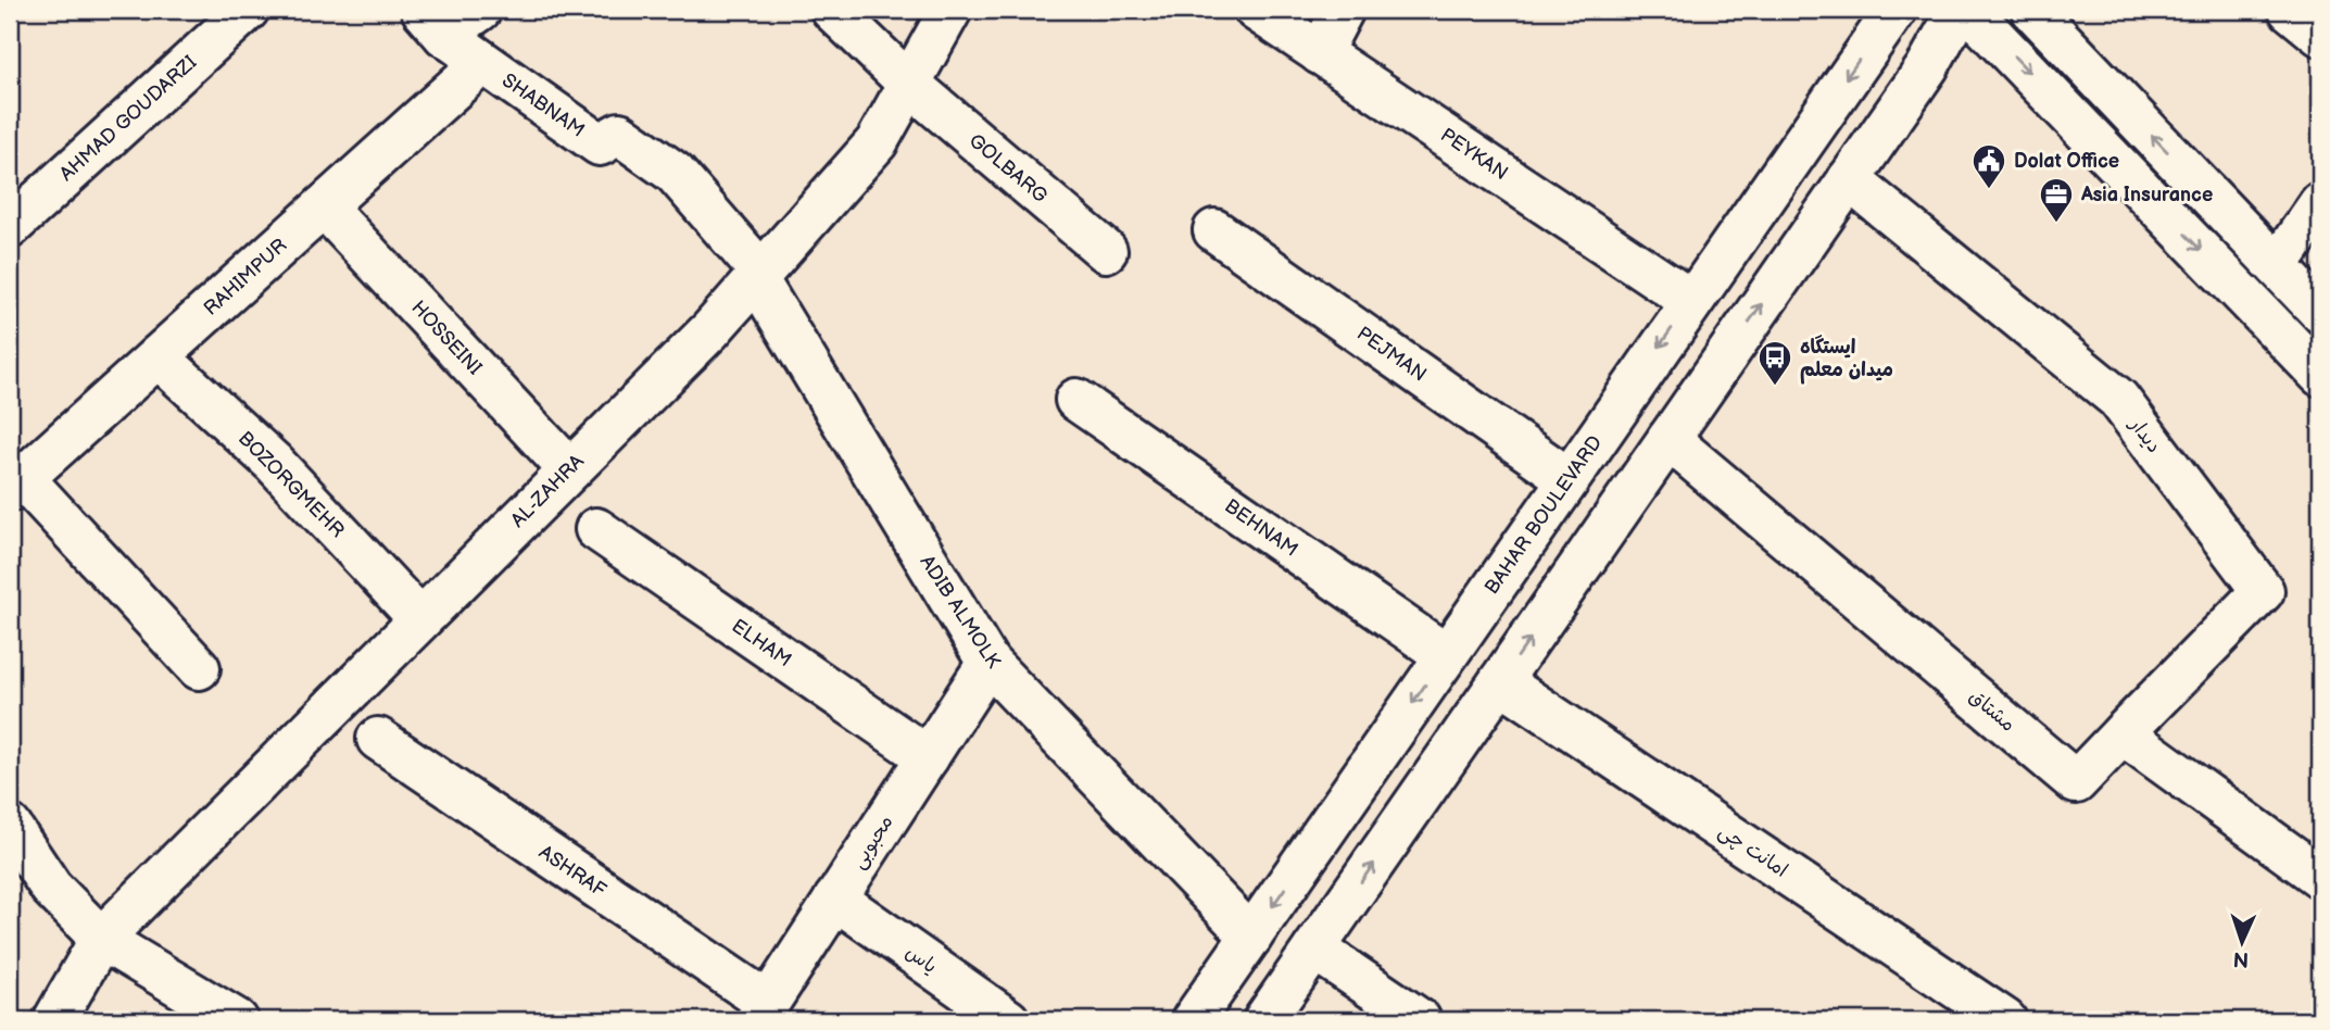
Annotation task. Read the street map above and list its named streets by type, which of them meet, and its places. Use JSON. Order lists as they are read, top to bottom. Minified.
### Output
{"streets":{"street":["SHABNAM","AHMAD GOUDARZI","PEYKAN","GOLBARG","RAHIMPUR","HOSSEINI","PEJMAN","دیدار","BOZORGMEHR","AL-ZAHRA","BAHAR BOULEVARD","BEHNAM","ADIB ALMOLK","ELHAM","مشتاق","محبوبی","امانت چی","ASHRAF","یاس"]},"crossings":[["SHABNAM","RAHIMPUR"],["SHABNAM","AL-ZAHRA"],["SHABNAM","ADIB ALMOLK"],["PEYKAN","BAHAR BOULEVARD"],["GOLBARG","AL-ZAHRA"],["RAHIMPUR","HOSSEINI"],["RAHIMPUR","BOZORGMEHR"],["HOSSEINI","AL-ZAHRA"],["PEJMAN","BAHAR BOULEVARD"],["دیدار","مشتاق"],["BOZORGMEHR","AL-ZAHRA"],["AL-ZAHRA","ADIB ALMOLK"],["BAHAR BOULEVARD","BEHNAM"],["BAHAR BOULEVARD","ADIB ALMOLK"],["ADIB ALMOLK","محبوبی"],["ELHAM","محبوبی"],["محبوبی","ASHRAF"],["محبوبی","یاس"]],"places":{"public building":["Dolat Office"],"office":["Asia Insurance"],"bus stop":["ایستگاه میدان معلم"]},"north":"bottom"}
